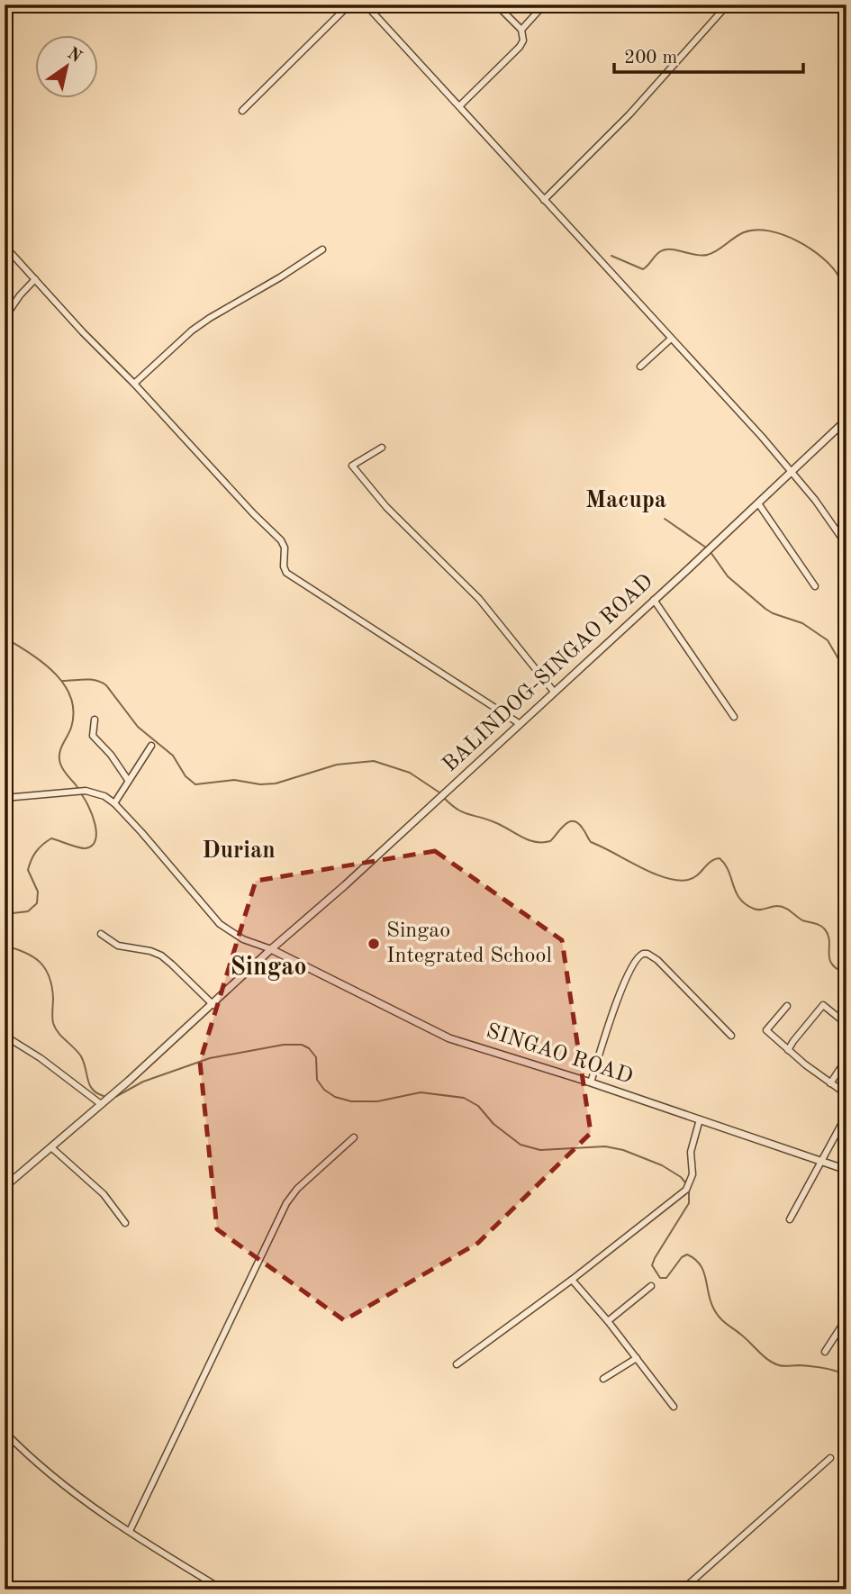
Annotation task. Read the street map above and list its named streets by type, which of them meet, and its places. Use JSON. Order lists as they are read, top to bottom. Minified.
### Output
{"streets":{"street":["BALINDOG-SINGAO ROAD","SINGAO ROAD"]},"crossings":[["BALINDOG-SINGAO ROAD","SINGAO ROAD"]],"districts":["Macupa","Durian","Singao"],"places":["Singao Integrated School"],"scale_bar":"200 m","north":"top right"}
